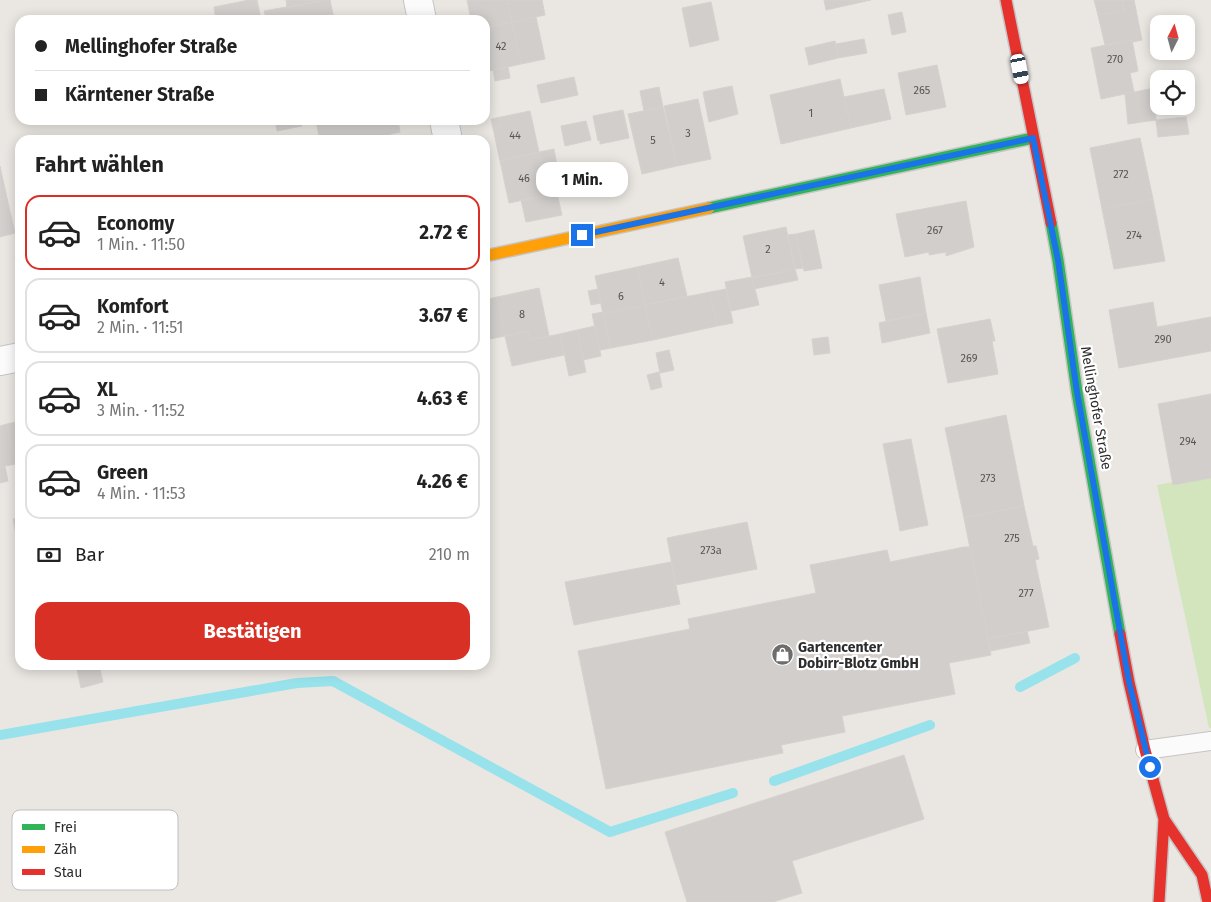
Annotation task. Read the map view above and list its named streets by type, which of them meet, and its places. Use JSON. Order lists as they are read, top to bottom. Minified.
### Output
{"streets":{"main road":["Mellinghofer Straße"]},"places":{"shop":["Gartencenter Dobirr-Blotz GmbH"]},"house_numbers":["42","270","265","1","3","44","5","272","46","267","274","2","4","6","8","290","269","294","273","275","273a","277"],"legend":["Frei","Zäh","Stau"],"north":"top","page":{"banner":["Mellinghofer Straße","Kärntener Straße"],"heading":"Fahrt wählen","bubble":"1 Min.","list":[{"name":"Economy","note":"1 Min. · 11:50","value":"2.72 €"},{"name":"Komfort","note":"2 Min. · 11:51","value":"3.67 €"},{"name":"XL","note":"3 Min. · 11:52","value":"4.63 €"},{"name":"Green","note":"4 Min. · 11:53","value":"4.26 €"}],"pay":["Bar","210 m"],"buttons":"Bestätigen"}}
